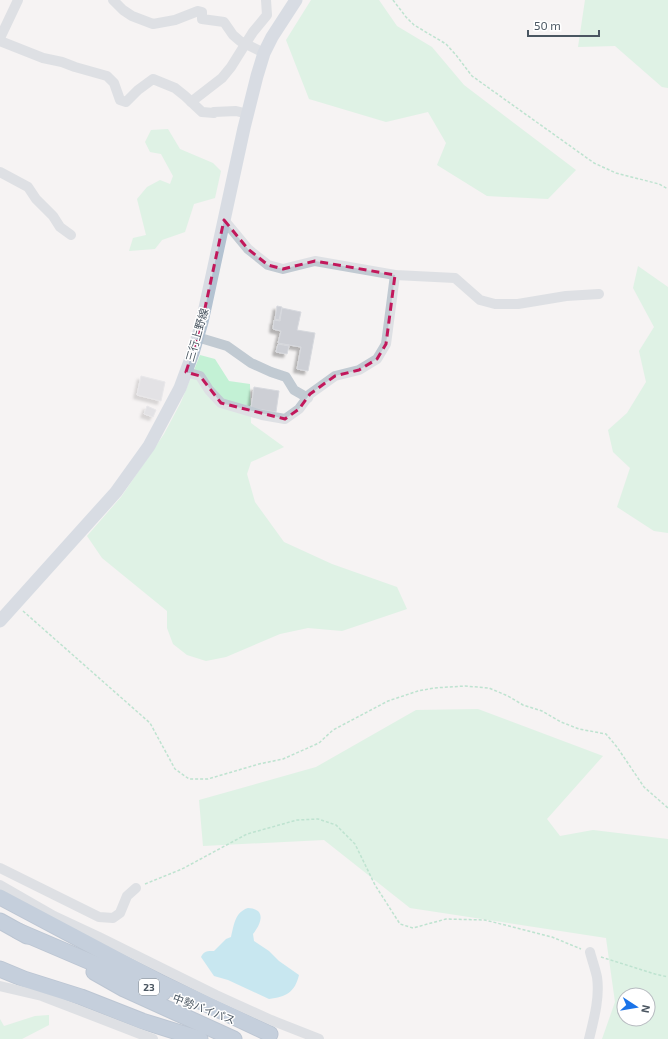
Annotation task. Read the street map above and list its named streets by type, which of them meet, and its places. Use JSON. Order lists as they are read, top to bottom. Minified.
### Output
{"streets":{"highway":["23","中勢バイパス"],"main road":["三行上野線"]},"scale_bar":"50 m","north":"right"}
